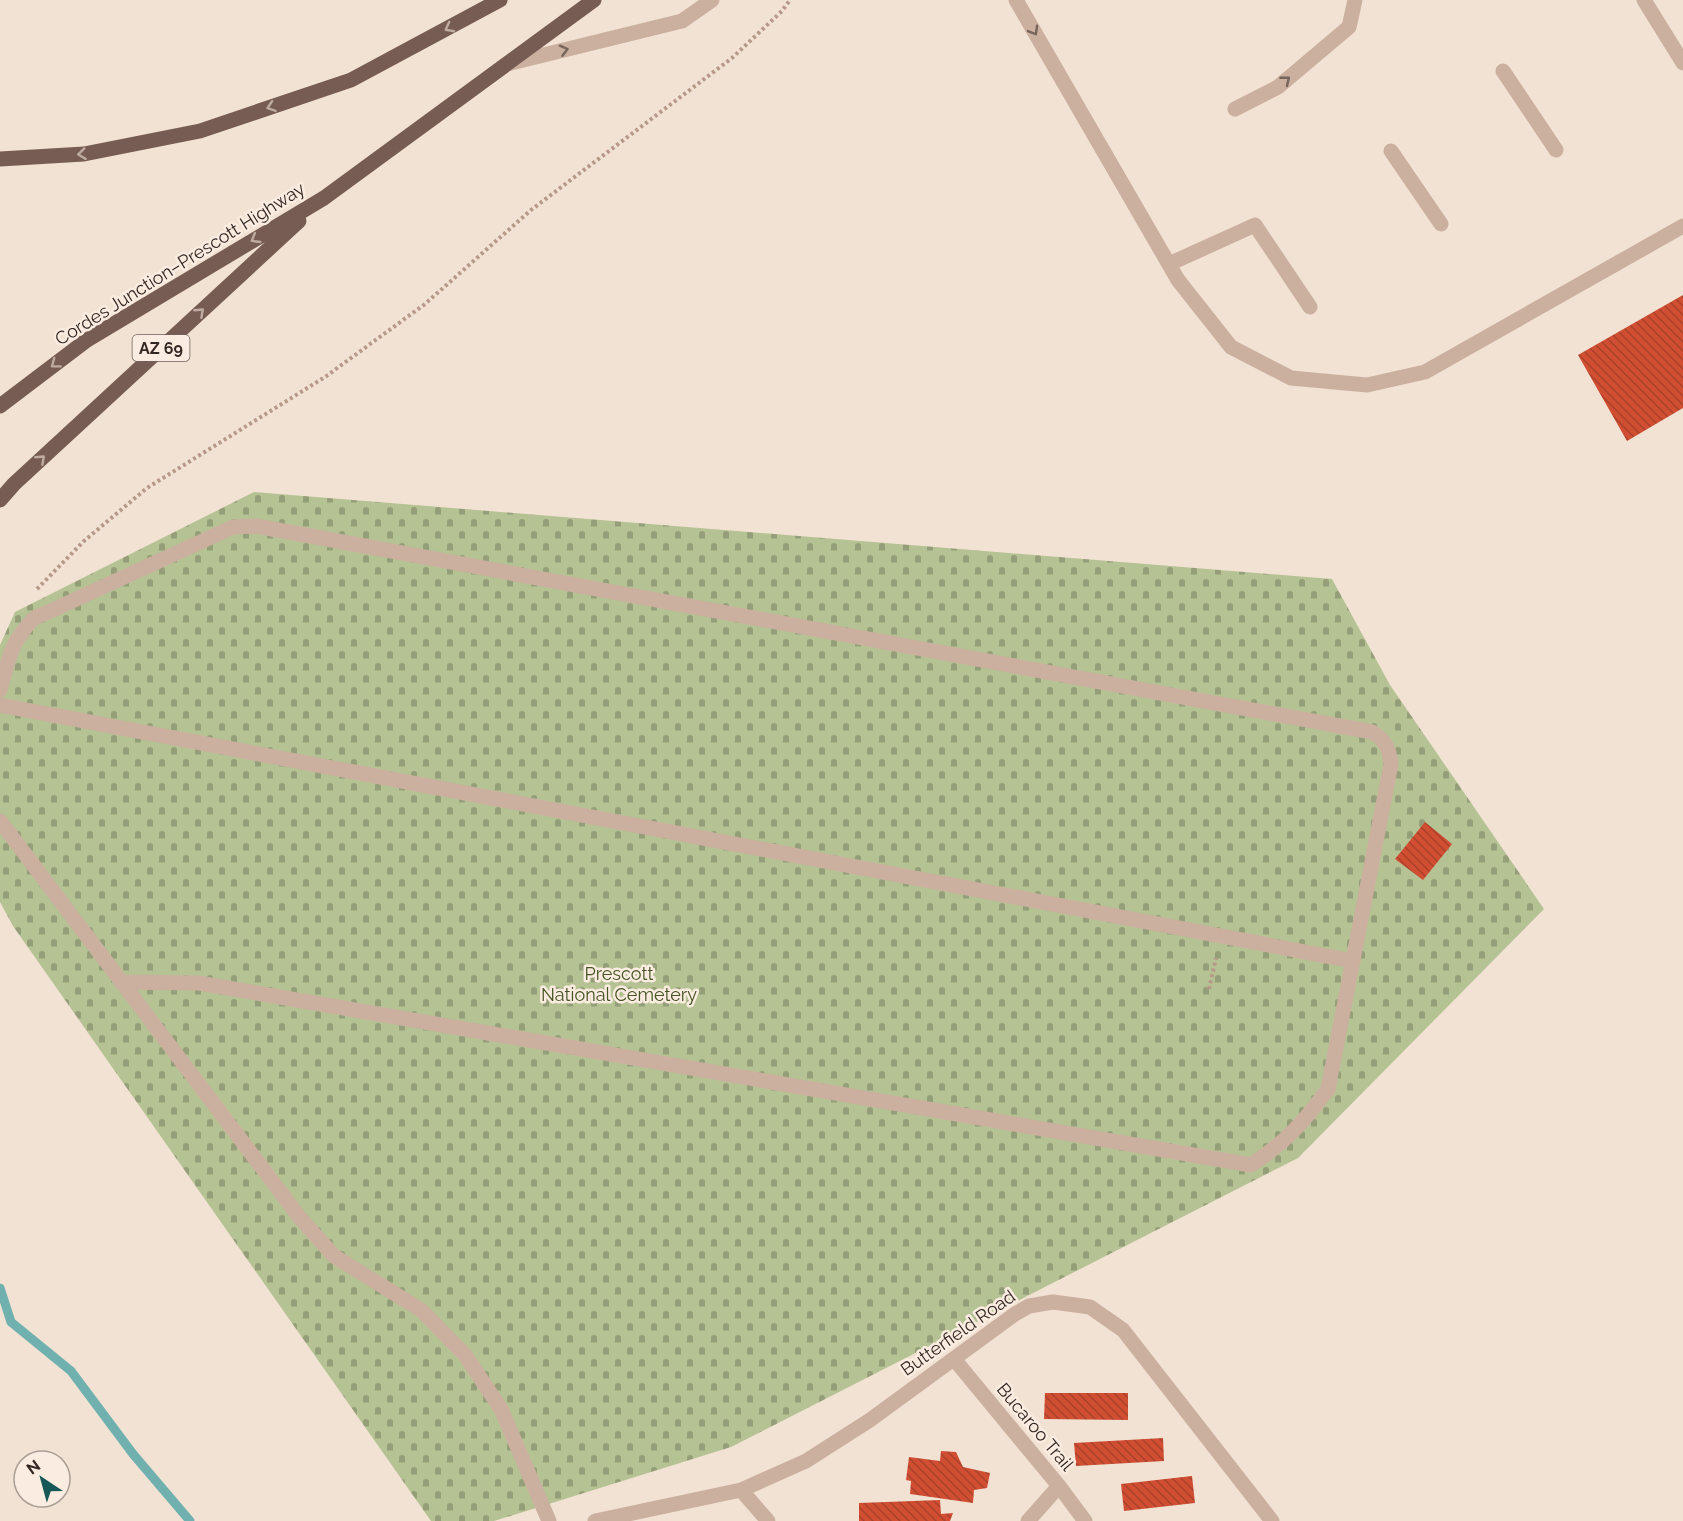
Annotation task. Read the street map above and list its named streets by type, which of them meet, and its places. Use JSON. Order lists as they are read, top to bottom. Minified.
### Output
{"streets":{"main road":["Cordes Junction–Prescott Highway","AZ 69"],"street":["Butterfield Road","Bucaroo Trail"]},"crossings":[["Butterfield Road","Bucaroo Trail"]],"parks":["Prescott National Cemetery"],"north":"top left"}
